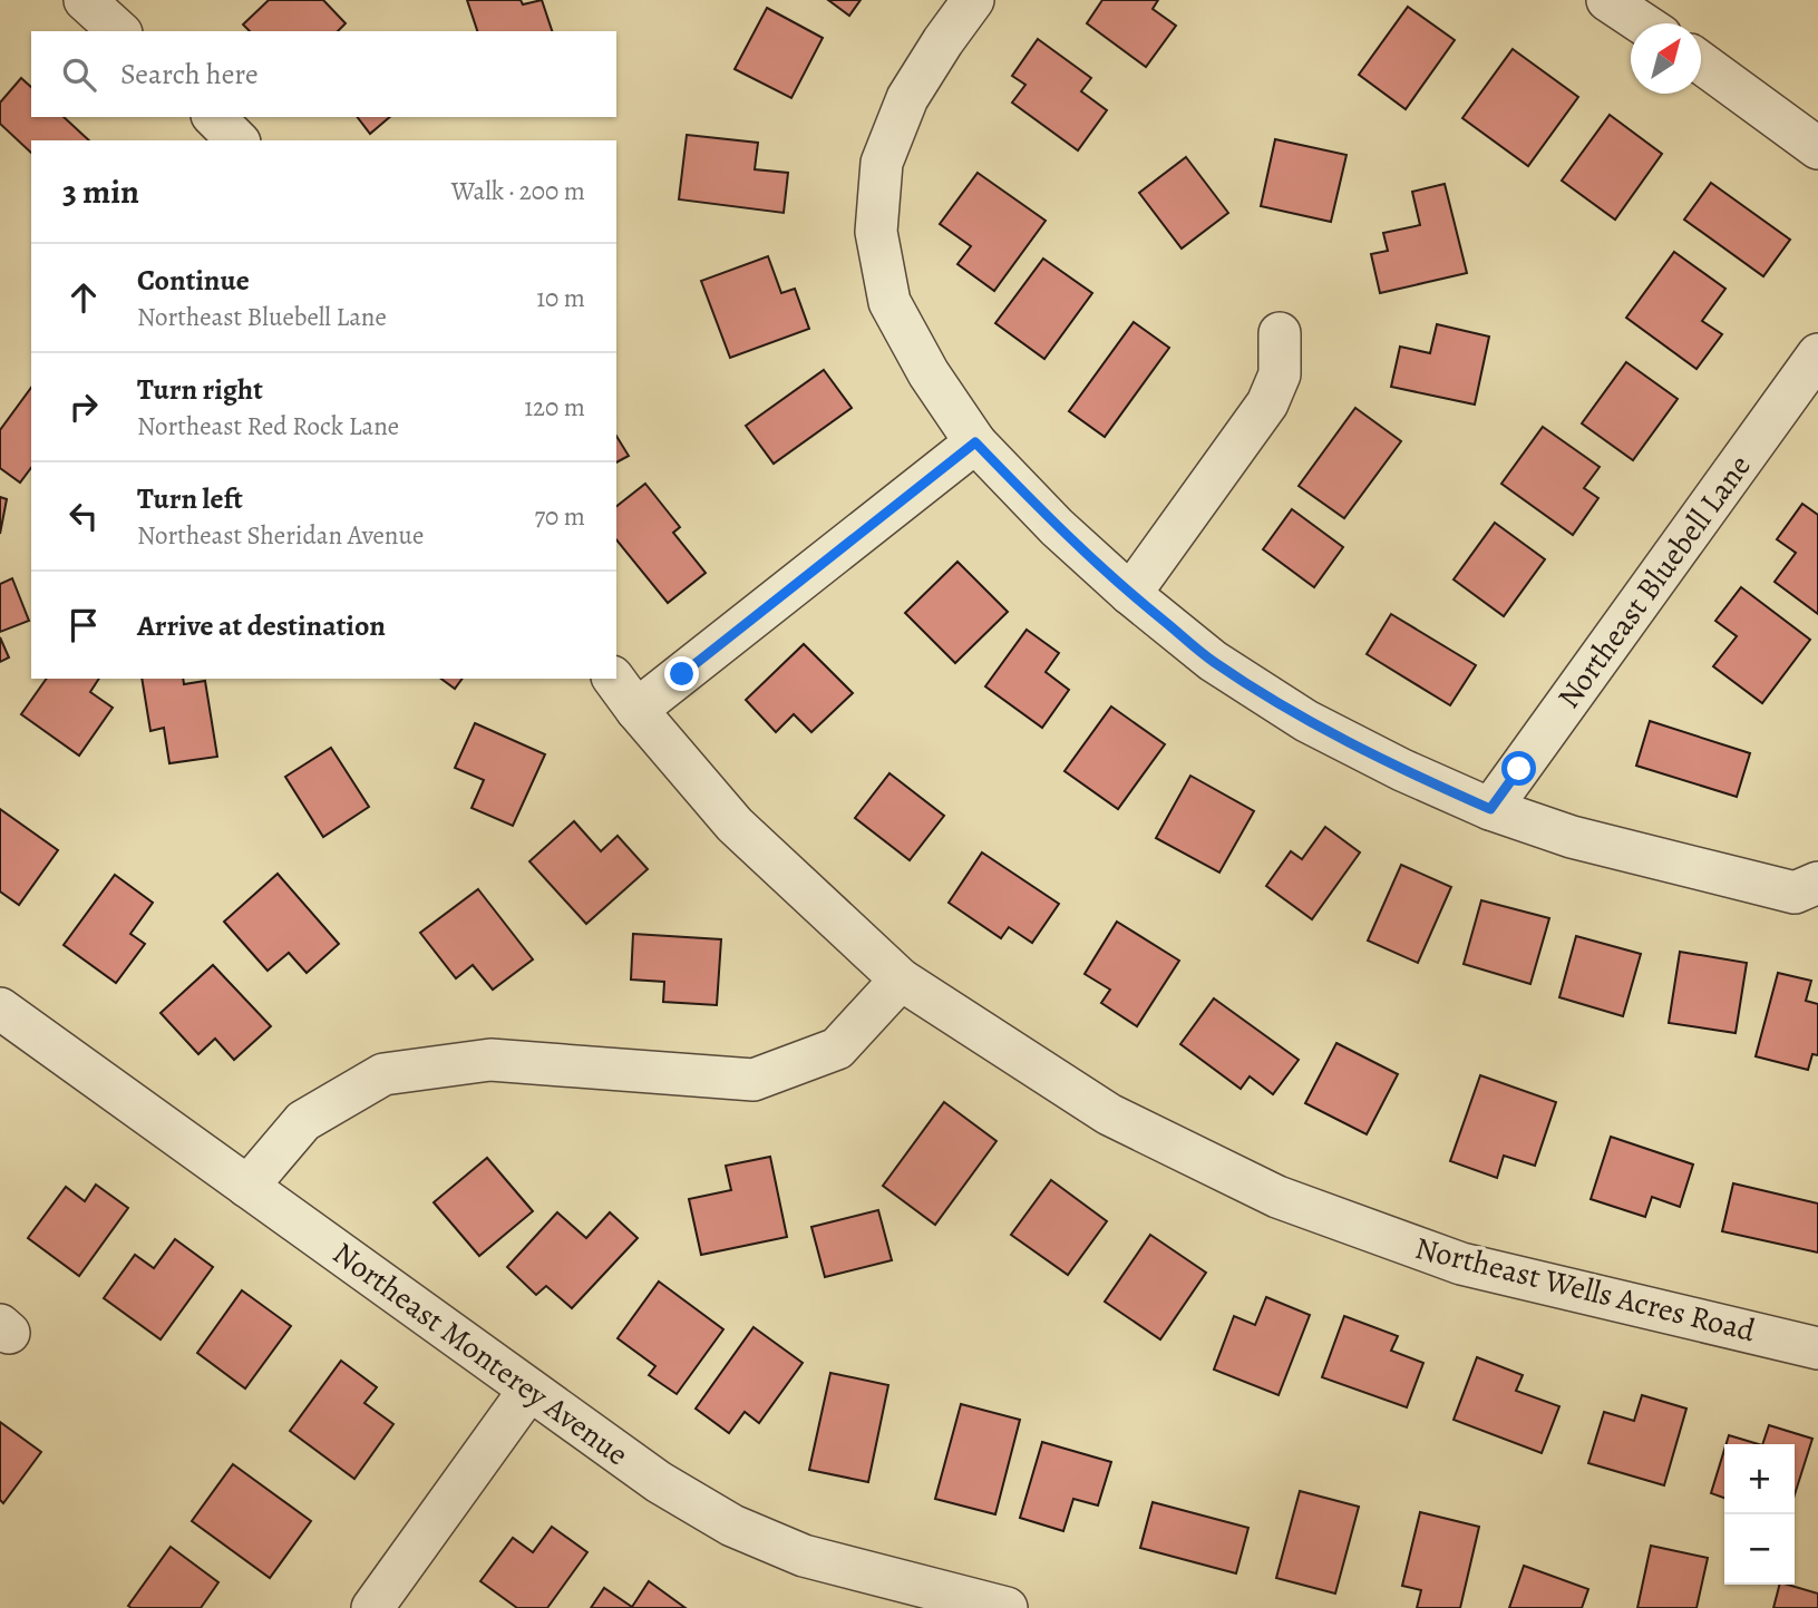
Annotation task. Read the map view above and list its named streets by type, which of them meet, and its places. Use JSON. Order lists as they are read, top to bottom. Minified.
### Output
{"streets":{"street":["Northeast Bluebell Lane","Northeast Wells Acres Road","Northeast Monterey Avenue"]},"north":"top right","page":{"search":"Search here","heading":["3 min","Walk · 200 m"],"list":[["Continue","Northeast Bluebell Lane","10 m"],["Turn right","Northeast Red Rock Lane","120 m"],["Turn left","Northeast Sheridan Avenue","70 m"],"Arrive at destination"],"map_buttons":["+","−"]}}
